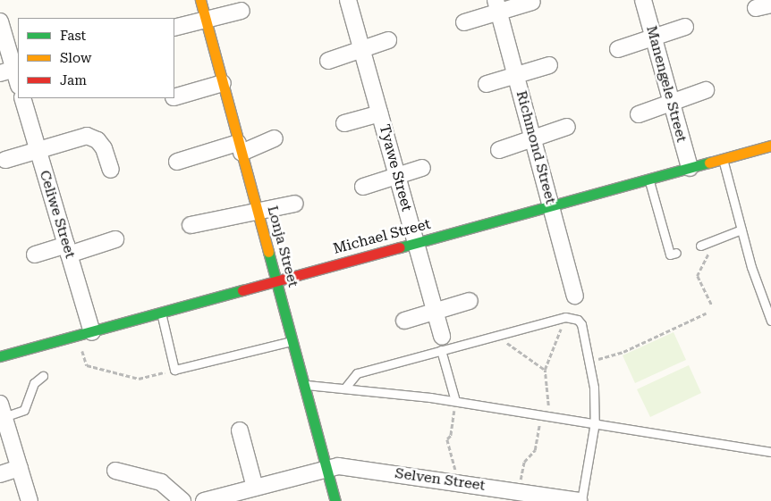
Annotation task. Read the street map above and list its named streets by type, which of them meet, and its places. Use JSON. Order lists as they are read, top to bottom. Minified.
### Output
{"streets":{"street":["Manengele Street","Richmond Street","Tyawe Street","Celiwe Street","Michael Street","Lonja Street","Selven Street"]},"crossings":[["Manengele Street","Michael Street"],["Richmond Street","Michael Street"],["Tyawe Street","Michael Street"],["Celiwe Street","Michael Street"],["Michael Street","Lonja Street"],["Lonja Street","Selven Street"]],"legend":["Fast","Slow","Jam"]}
